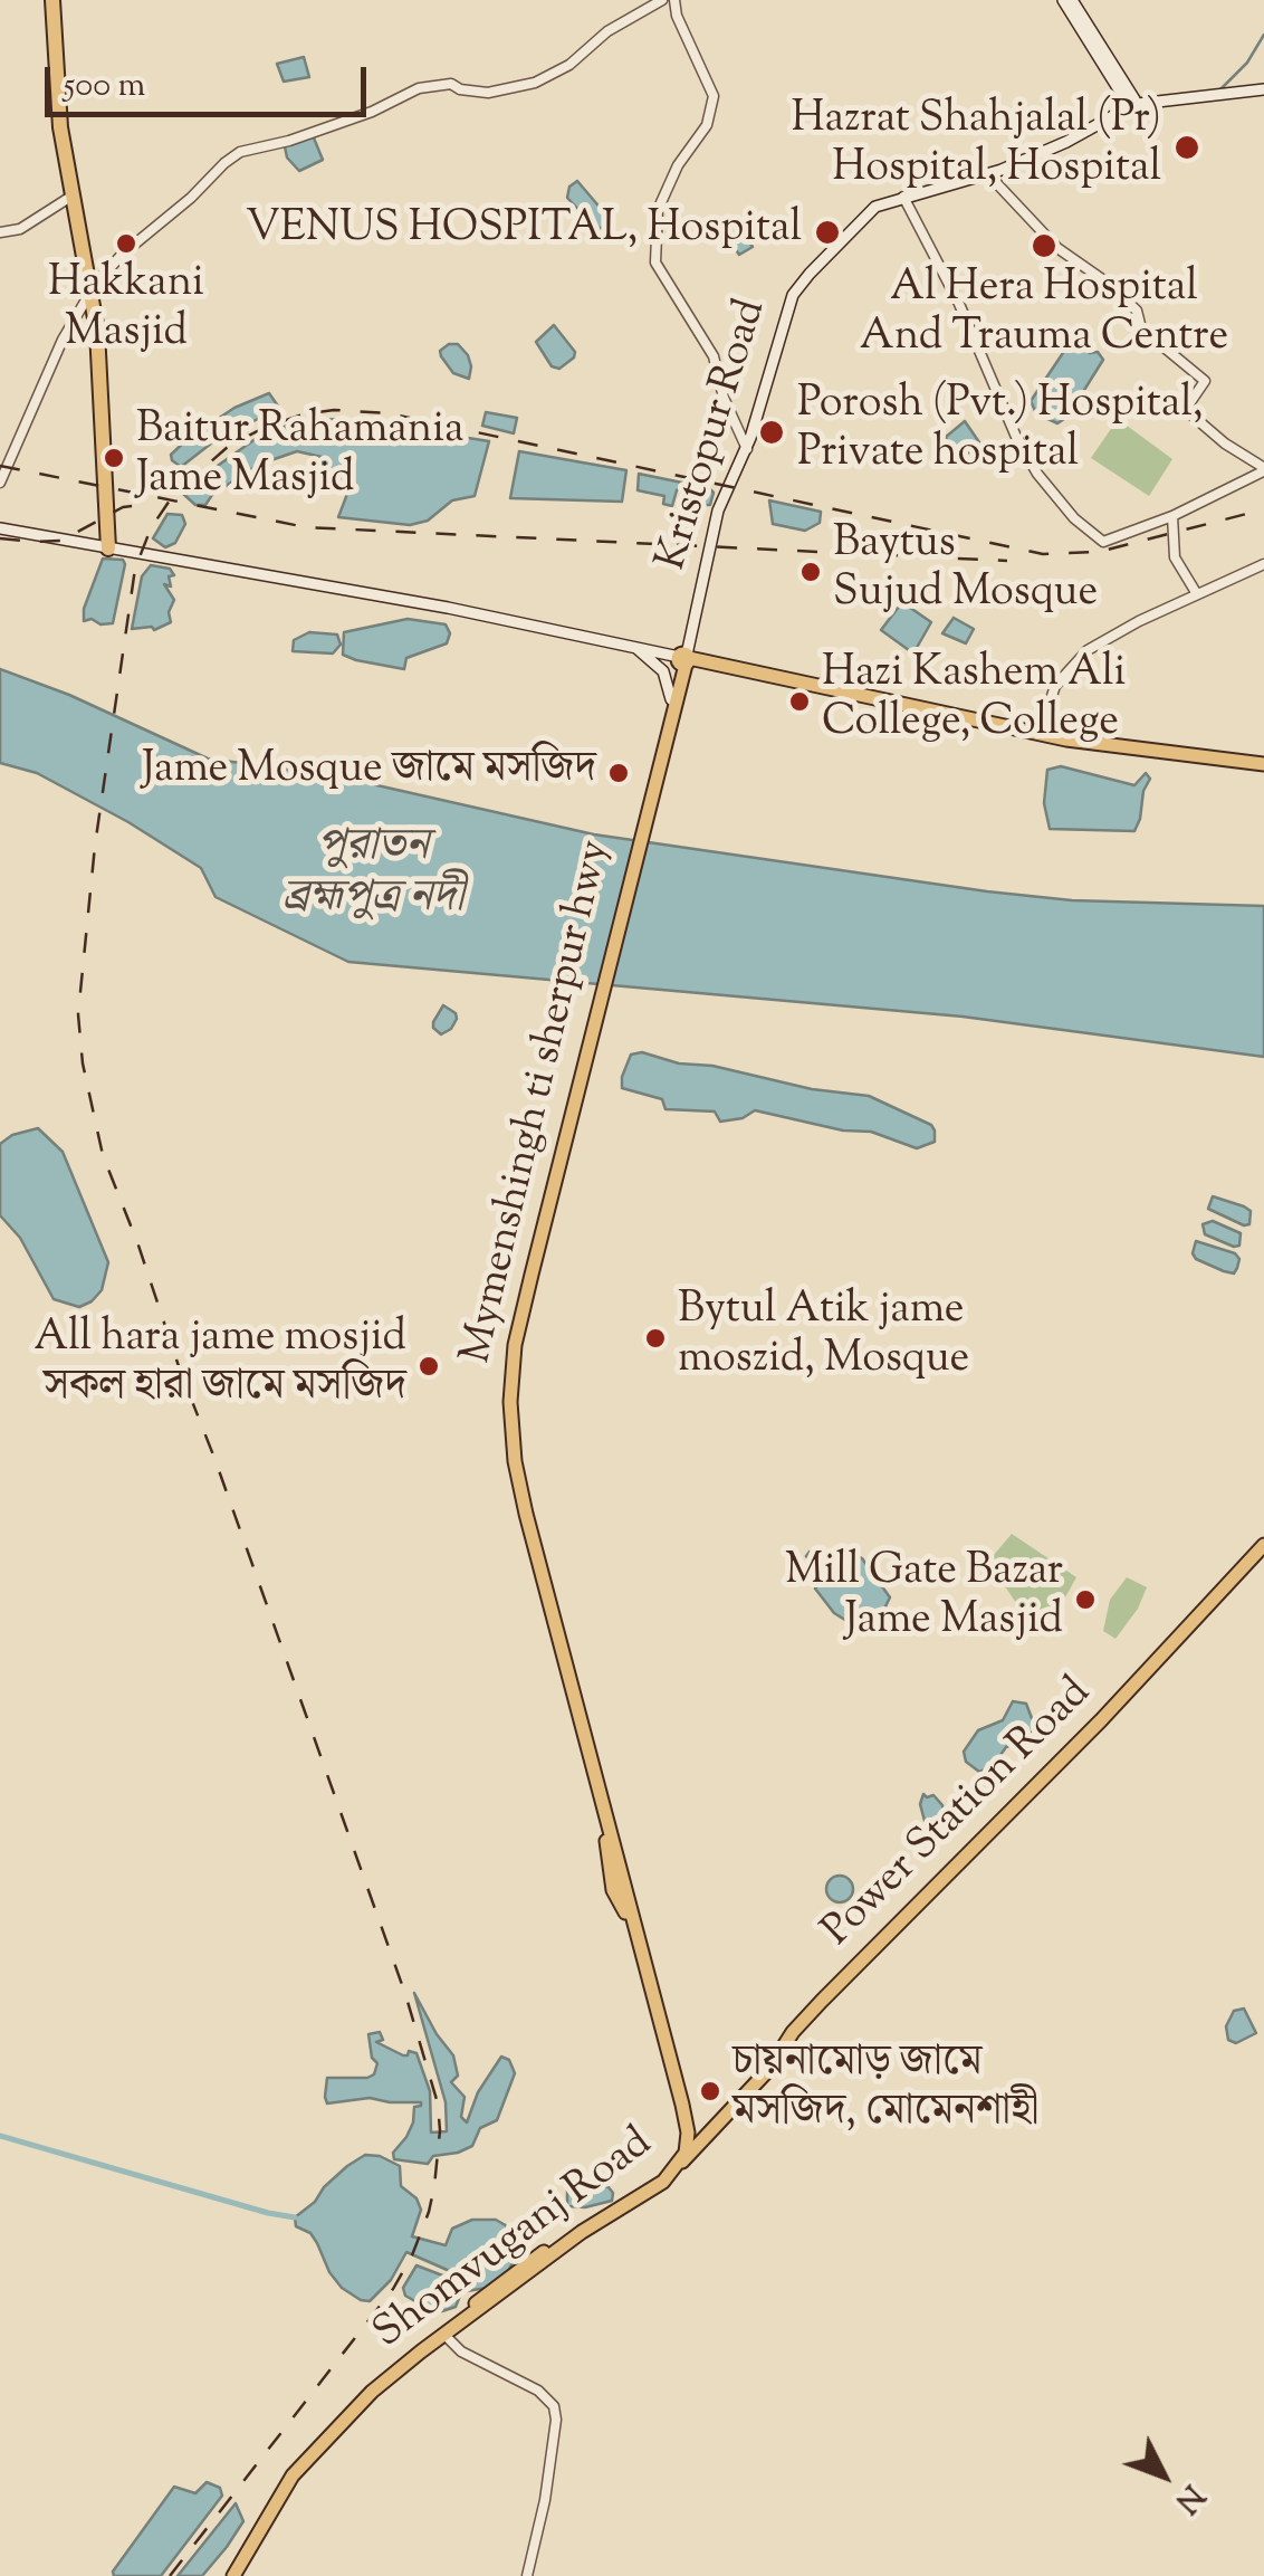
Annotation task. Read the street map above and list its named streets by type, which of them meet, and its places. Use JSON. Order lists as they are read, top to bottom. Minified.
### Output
{"streets":{"main road":["Kristopur Road","Mymenshingh ti sherpur hwy","Power Station Road","Shomvuganj Road"]},"crossings":[["Kristopur Road","Mymenshingh ti sherpur hwy"],["Mymenshingh ti sherpur hwy","Shomvuganj Road"],["Power Station Road","Shomvuganj Road"]],"water":["পুরাতন ব্রহ্মপুত্র নদী"],"places":["Hazrat Shahjalal (Pr) Hospital, Hospital","VENUS HOSPITAL, Hospital","Hakkani Masjid","Al Hera Hospital And Trauma Centre","Porosh (Pvt.) Hospital, Private hospital","Baitur Rahamania Jame Masjid","Baytus Sujud Mosque","Hazi Kashem Ali College, College","Jame Mosque জামে মসজিদ","Bytul Atik jame moszid, Mosque","All hara jame mosjid সকল হারা জামে মসজিদ","Mill Gate Bazar Jame Masjid","চায়নামোড় জামে মসজিদ, মোমেনশাহী"],"scale_bar":"500 m","north":"bottom right"}
